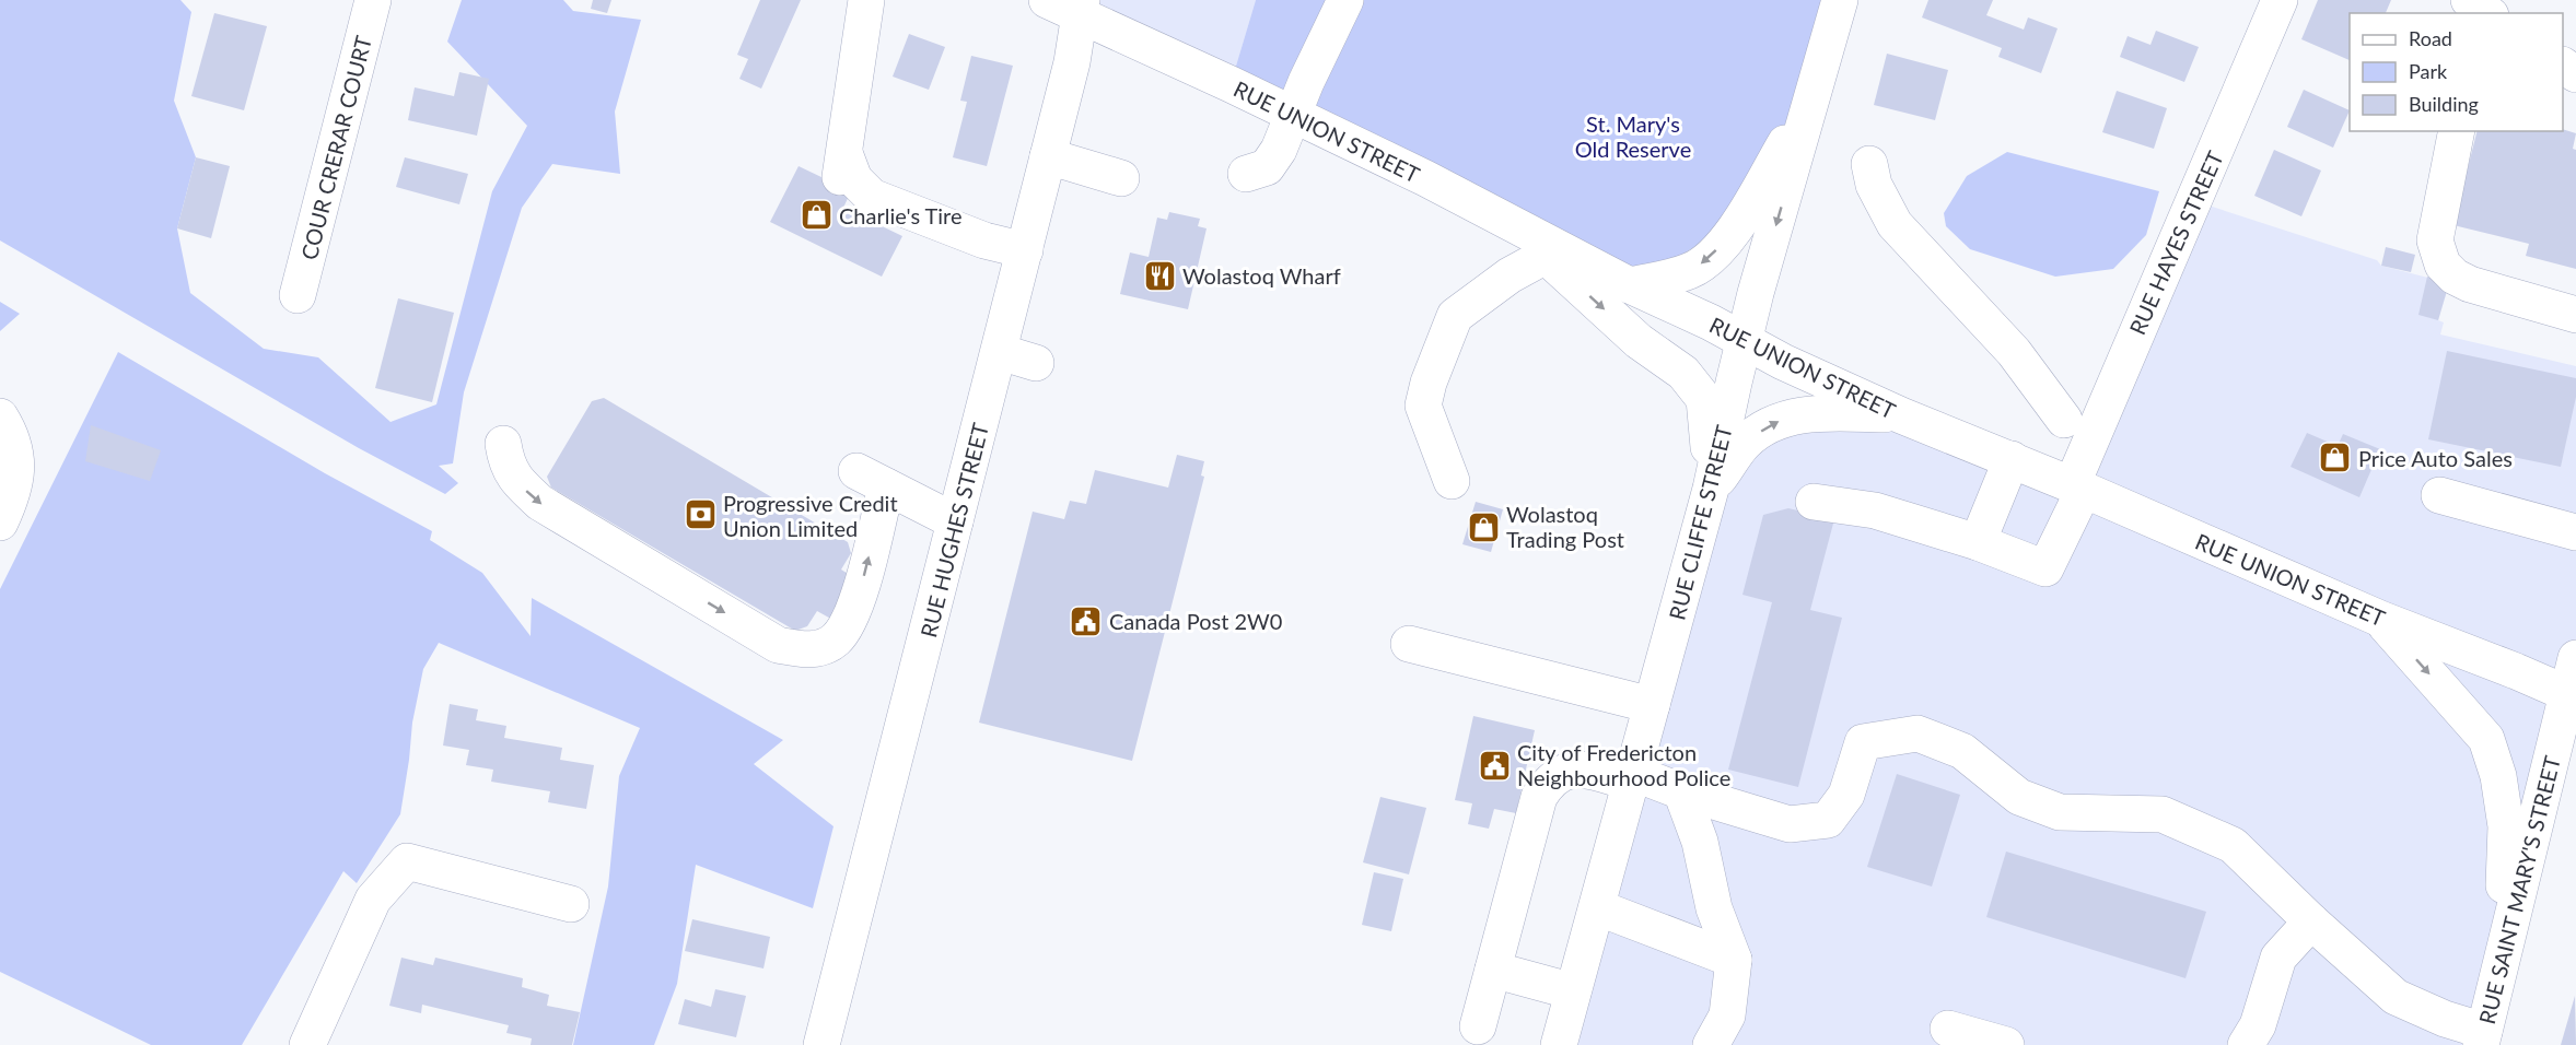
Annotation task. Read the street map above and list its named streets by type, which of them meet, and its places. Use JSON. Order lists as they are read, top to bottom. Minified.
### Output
{"streets":{"main road":["RUE UNION STREET","COUR CRERAR COURT","RUE HAYES STREET","RUE CLIFFE STREET","RUE HUGHES STREET","RUE SAINT MARY'S STREET"]},"crossings":[["RUE UNION STREET","RUE HAYES STREET"],["RUE UNION STREET","RUE CLIFFE STREET"],["RUE UNION STREET","RUE HUGHES STREET"],["RUE UNION STREET","RUE SAINT MARY'S STREET"]],"parks":["St. Mary's Old Reserve"],"places":{"shop":["Charlie's Tire","Price Auto Sales","Wolastoq Trading Post"],"restaurant":["Wolastoq Wharf"],"bank":["Progressive Credit Union Limited"],"public building":["Canada Post 2W0","City of Fredericton Neighbourhood Police"]},"legend":["Road","Park","Building"]}
